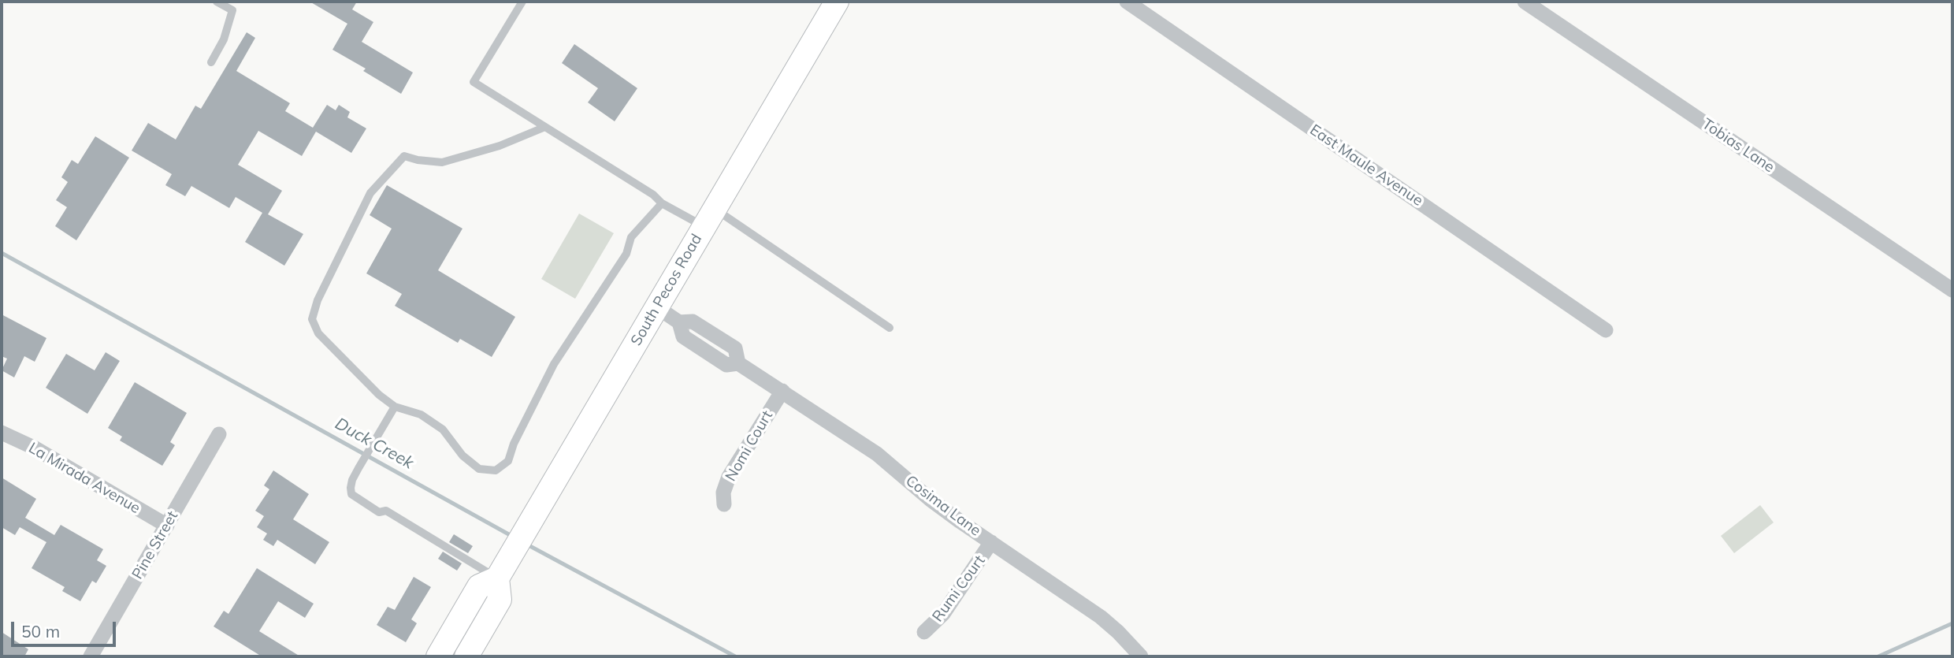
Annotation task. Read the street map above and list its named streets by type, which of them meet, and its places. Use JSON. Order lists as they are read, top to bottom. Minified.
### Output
{"streets":{"main road":["South Pecos Road"],"street":["Tobias Lane","East Maule Avenue","Nomi Court","La Mirada Avenue","Cosima Lane","Pine Street","Rumi Court"]},"crossings":[["South Pecos Road","Cosima Lane"],["Nomi Court","Cosima Lane"],["La Mirada Avenue","Pine Street"],["Cosima Lane","Rumi Court"]],"water":["Duck Creek"],"scale_bar":"50 m"}
